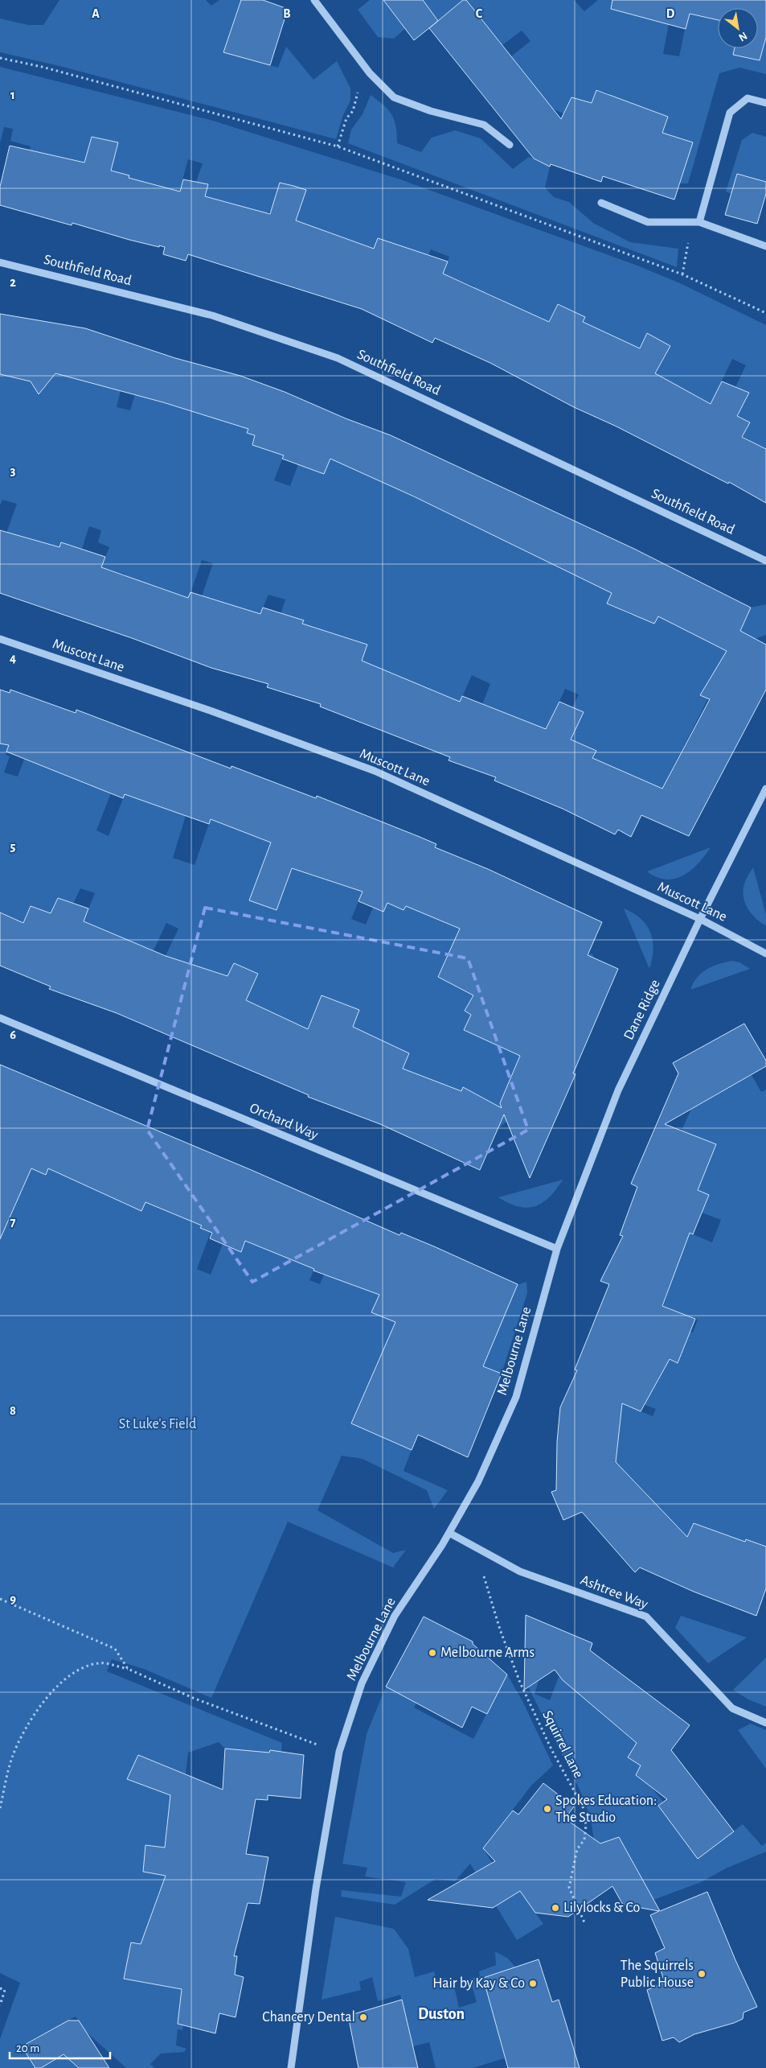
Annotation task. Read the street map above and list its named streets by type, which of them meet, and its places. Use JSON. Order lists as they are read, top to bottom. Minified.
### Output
{"streets":{"street":["Southfield Road","Muscott Lane","Dane Ridge","Orchard Way","Melbourne Lane","Ashtree Way"],"path":["Squirrel Lane"]},"crossings":[["Muscott Lane","Dane Ridge"],["Dane Ridge","Orchard Way"],["Dane Ridge","Melbourne Lane"],["Orchard Way","Melbourne Lane"],["Melbourne Lane","Ashtree Way"]],"districts":["Duston"],"parks":["St Luke's Field"],"places":["Melbourne Arms","Spokes Education: The Studio","Lilylocks & Co","The Squirrels Public House","Hair by Kay & Co","Chancery Dental"],"scale_bar":"20 m","north":"bottom right","grid":{"columns":["A","B","C","D"],"rows":["1","2","3","4","5","6","7","8","9"]}}
